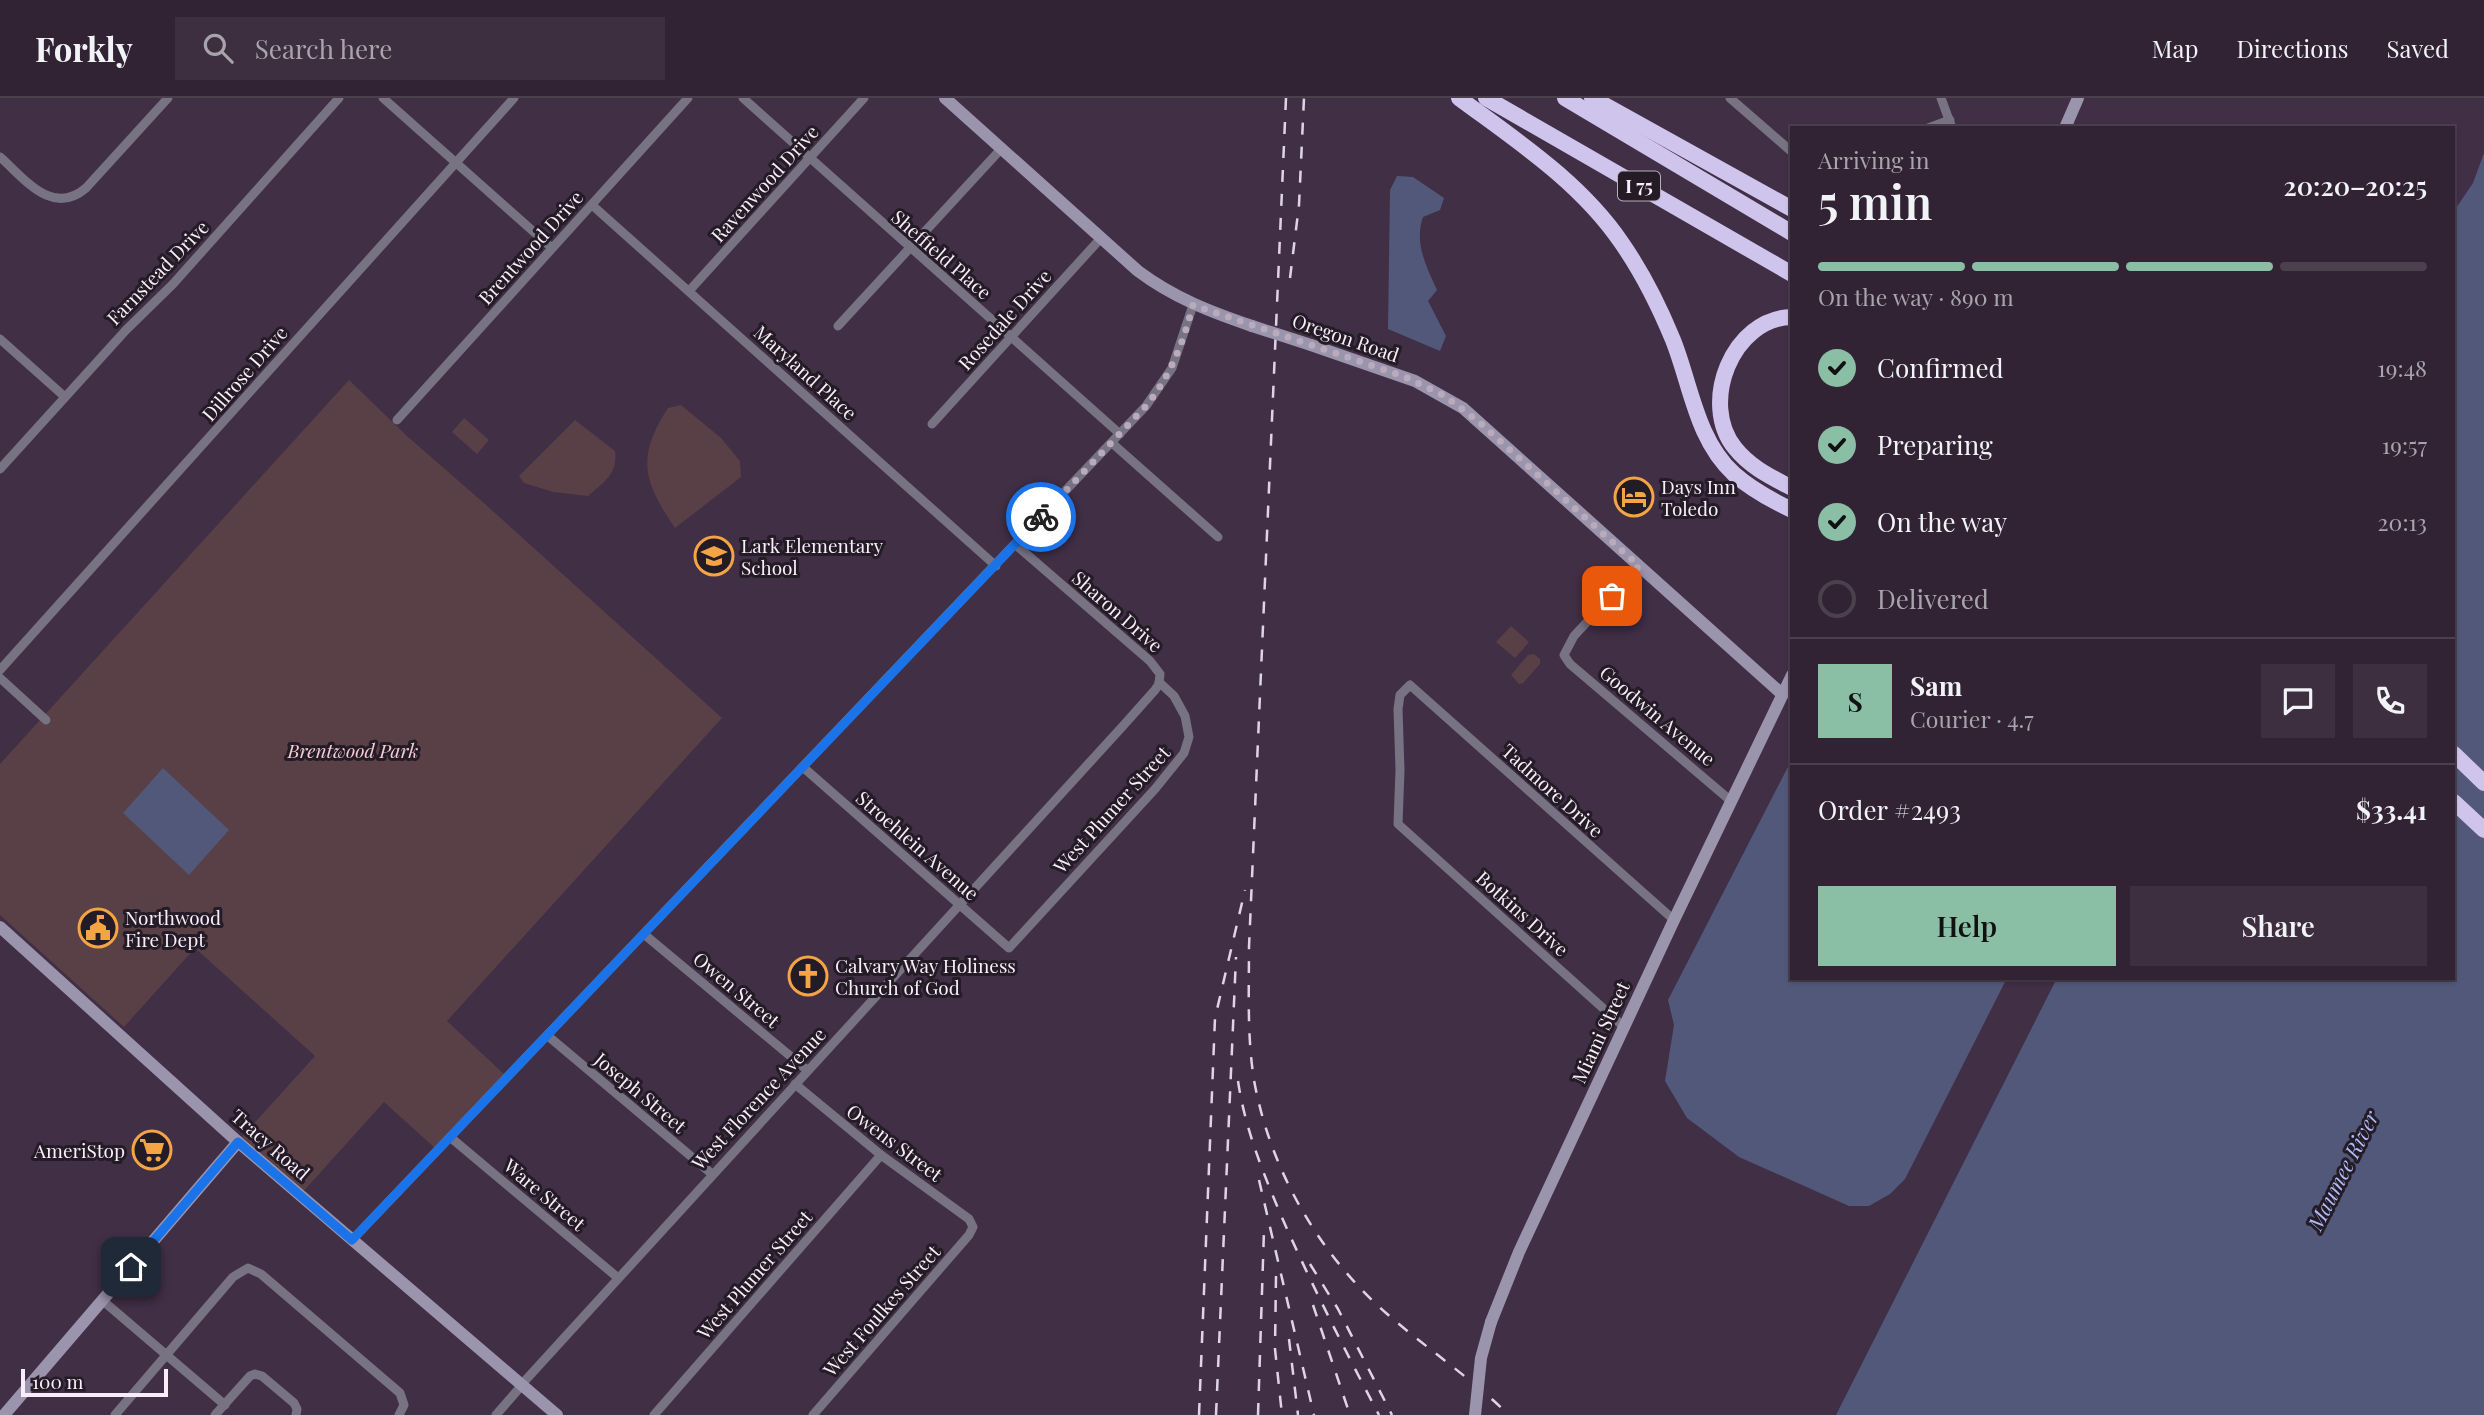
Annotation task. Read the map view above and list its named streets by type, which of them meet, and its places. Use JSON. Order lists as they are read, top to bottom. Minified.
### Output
{"streets":{"highway":["I 75"],"street":["Ravenwood Drive","Brentwood Drive","Sheffield Place","Farnstead Drive","Rosedale Drive","Oregon Road","Maryland Place","Dillrose Drive","Sharon Drive","Goodwin Avenue","Tadmore Drive","West Plumer Street","Stroehlein Avenue","Botkins Drive","Owen Street","Miami Street","Joseph Street","West Florence Avenue","Owens Street","Tracy Road","Ware Street","West Foulkes Street"]},"crossings":[["Ravenwood Drive","Sheffield Place"],["Ravenwood Drive","Maryland Place"],["Brentwood Drive","Maryland Place"],["Sheffield Place","Rosedale Drive"],["Rosedale Drive","Oregon Road"],["Oregon Road","Goodwin Avenue"],["Oregon Road","Miami Street"],["Sharon Drive","West Plumer Street"],["Sharon Drive","West Florence Avenue"],["Goodwin Avenue","Miami Street"],["Tadmore Drive","Botkins Drive"],["Tadmore Drive","Miami Street"],["West Plumer Street","Stroehlein Avenue"],["West Plumer Street","West Florence Avenue"],["West Plumer Street","Owens Street"],["Stroehlein Avenue","West Florence Avenue"],["Botkins Drive","Miami Street"],["Owen Street","West Florence Avenue"],["Joseph Street","West Florence Avenue"],["West Florence Avenue","Owens Street"],["West Florence Avenue","Tracy Road"],["West Florence Avenue","Ware Street"],["Owens Street","West Foulkes Street"]],"water":["Maumee River"],"parks":["Brentwood Park"],"places":{"hotel":["Days Inn Toledo"],"school or university":["Lark Elementary School"],"public building":["Northwood Fire Dept"],"church":["Calvary Way Holiness Church of God"],"supermarket":["AmeriStop"]},"scale_bar":"100 m","page":{"header":"Forkly","search":"Search here","nav":["Map","Directions","Saved"],"heading":["5 min","Arriving in","20:20–20:25"],"panel":["Sam","Courier · 4.7","Order #2493","$33.41"],"bar":"On the way · 890 m","list":[["Confirmed","19:48"],["Preparing","19:57"],["On the way","20:13"],"Delivered"],"round":"S","buttons":["Help","Share"],"scale":"100 m"}}
